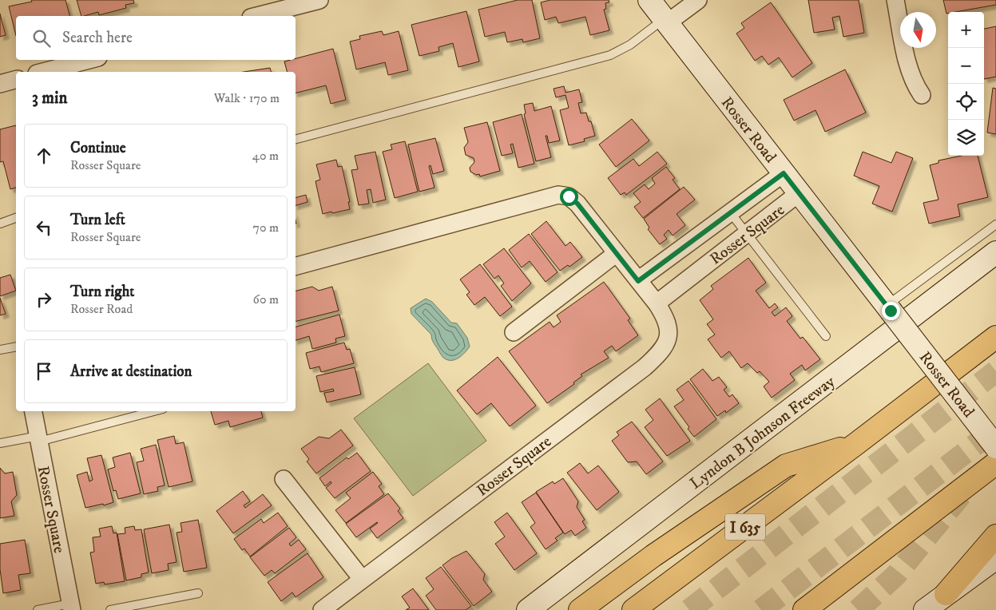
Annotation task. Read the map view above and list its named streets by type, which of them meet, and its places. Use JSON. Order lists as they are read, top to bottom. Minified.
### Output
{"streets":{"highway":["I 635"],"main road":["Rosser Road","Lyndon B Johnson Freeway"],"street":["Rosser Square"]},"crossings":[["Rosser Road","Rosser Square"]],"north":"bottom","page":{"map_buttons":["+","−"],"search":"Search here","heading":["3 min","Walk · 170 m"],"list":[["Continue","Rosser Square","40 m"],["Turn left","Rosser Square","70 m"],["Turn right","Rosser Road","60 m"],"Arrive at destination"]}}
